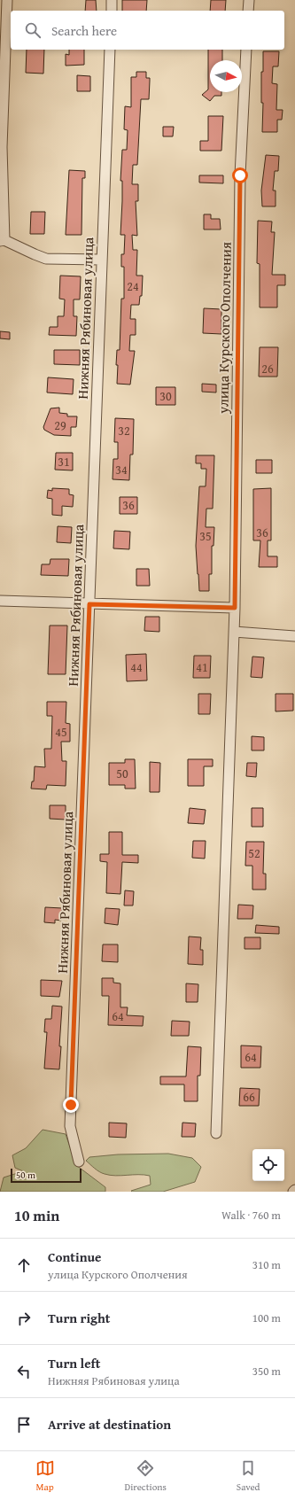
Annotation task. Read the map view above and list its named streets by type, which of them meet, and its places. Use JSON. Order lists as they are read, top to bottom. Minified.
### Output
{"streets":{"street":["Нижняя Рябиновая улица","улица Курского Ополчения"]},"house_numbers":["24","26","30","29","32","31","34","36","36","35","44","41","45","50","52","64","64","66"],"scale_bar":"50 m","north":"right","page":{"search":"Search here","scale":"50 m","heading":["10 min","Walk · 760 m"],"list":[["Continue","улица Курского Ополчения","310 m"],["Turn right","100 m"],["Turn left","Нижняя Рябиновая улица","350 m"],"Arrive at destination"],"nav":["Map","Directions","Saved"]}}
